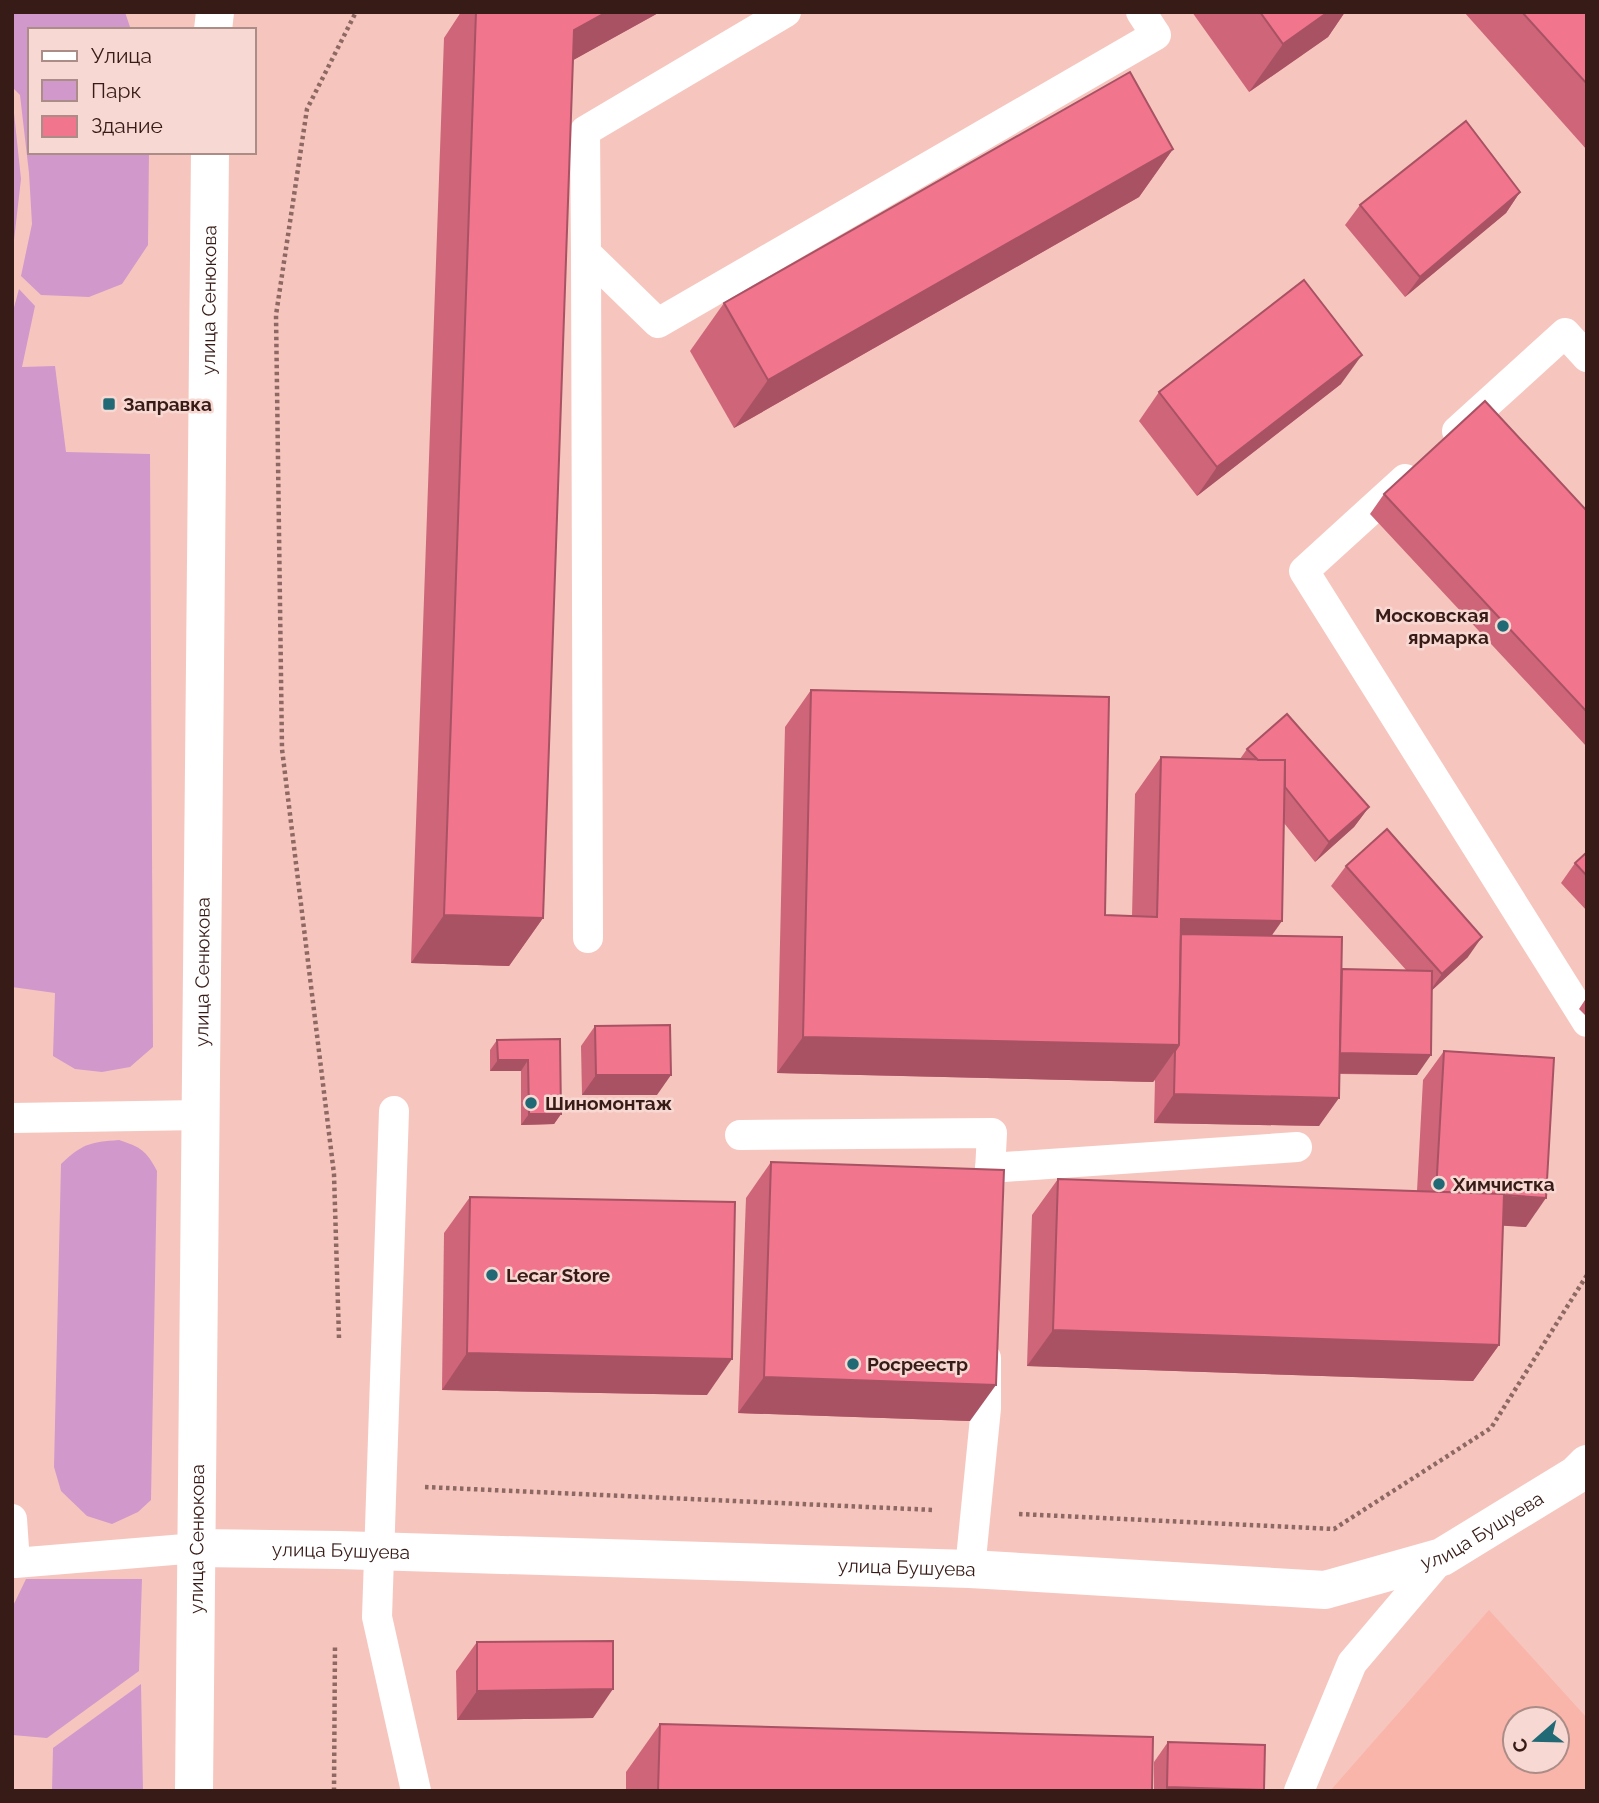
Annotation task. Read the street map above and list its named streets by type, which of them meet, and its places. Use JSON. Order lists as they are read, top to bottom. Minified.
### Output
{"streets":{"main road":["улица Сенюкова","улица Бушуева"]},"crossings":[["улица Сенюкова","улица Бушуева"]],"places":{"transit":["Заправка"],"other":["Московская ярмарка","Шиномонтаж","Химчистка","Lecar Store","Росреестр"]},"legend":["Улица","Парк","Здание"],"north":"left"}
